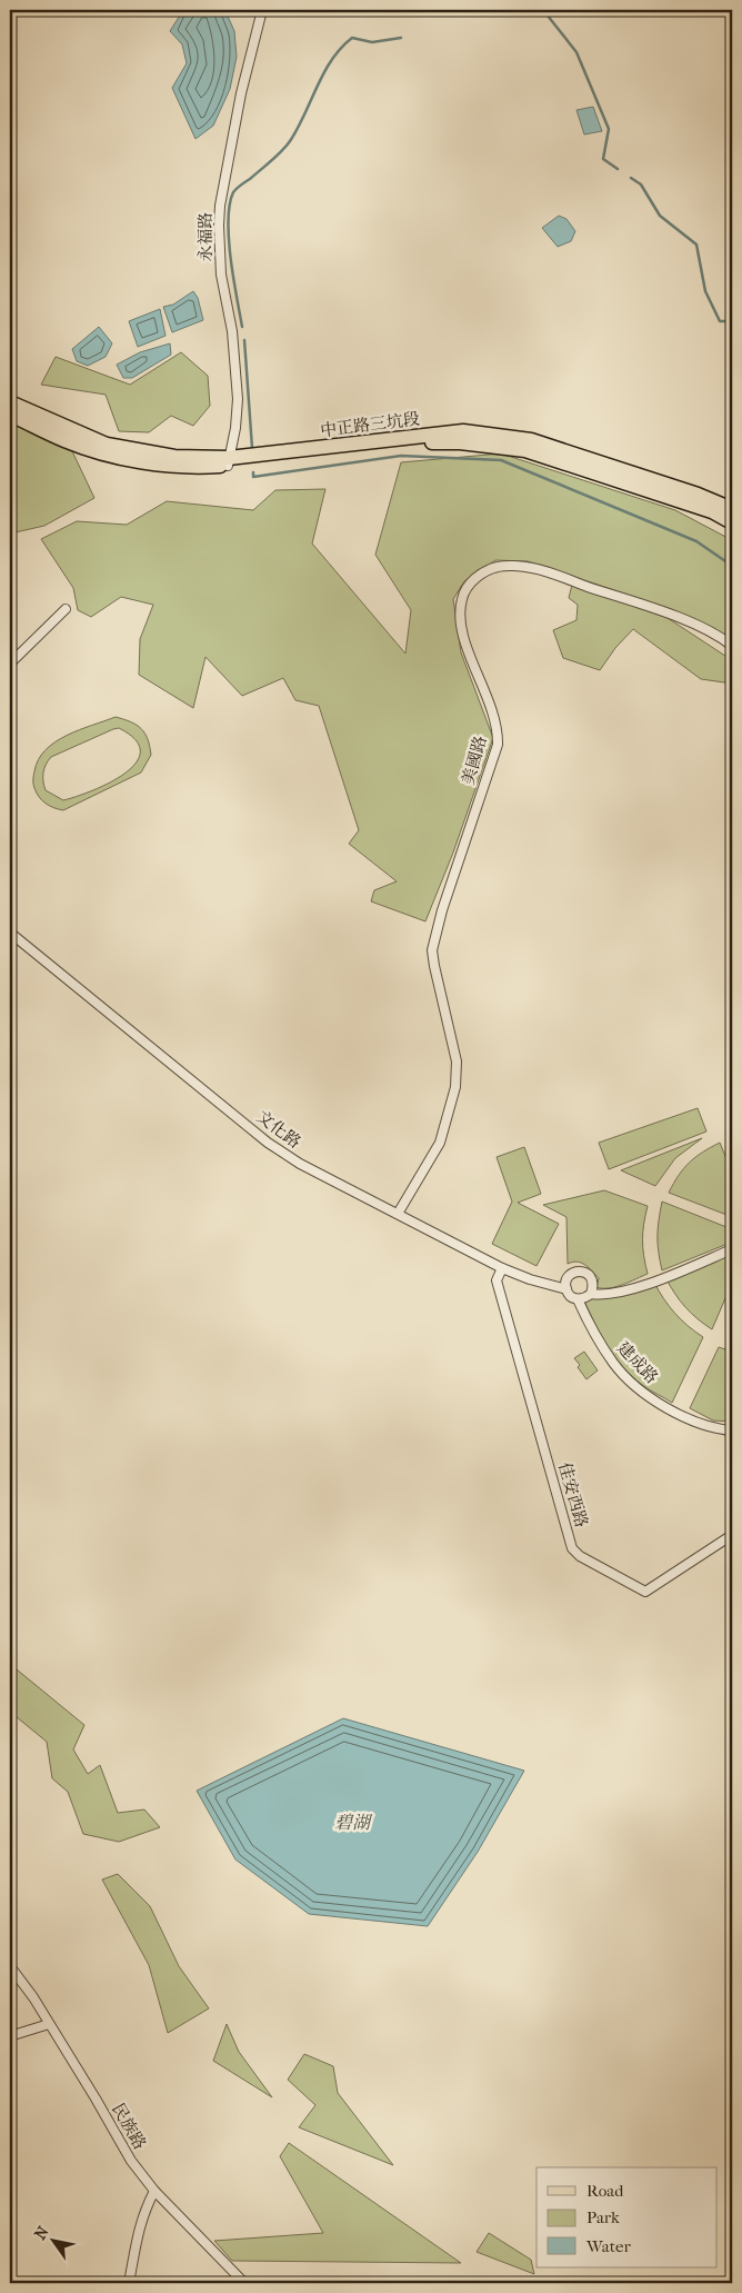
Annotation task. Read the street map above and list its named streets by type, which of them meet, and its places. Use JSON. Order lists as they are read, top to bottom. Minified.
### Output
{"streets":{"main road":["中正路三坑段"],"street":["永福路","美國路","文化路","建成路","佳安西路","民族路"]},"crossings":[["永福路","中正路三坑段"],["美國路","文化路"],["文化路","建成路"],["文化路","佳安西路"]],"water":["碧湖"],"legend":["Road","Park","Water"],"north":"top left"}
